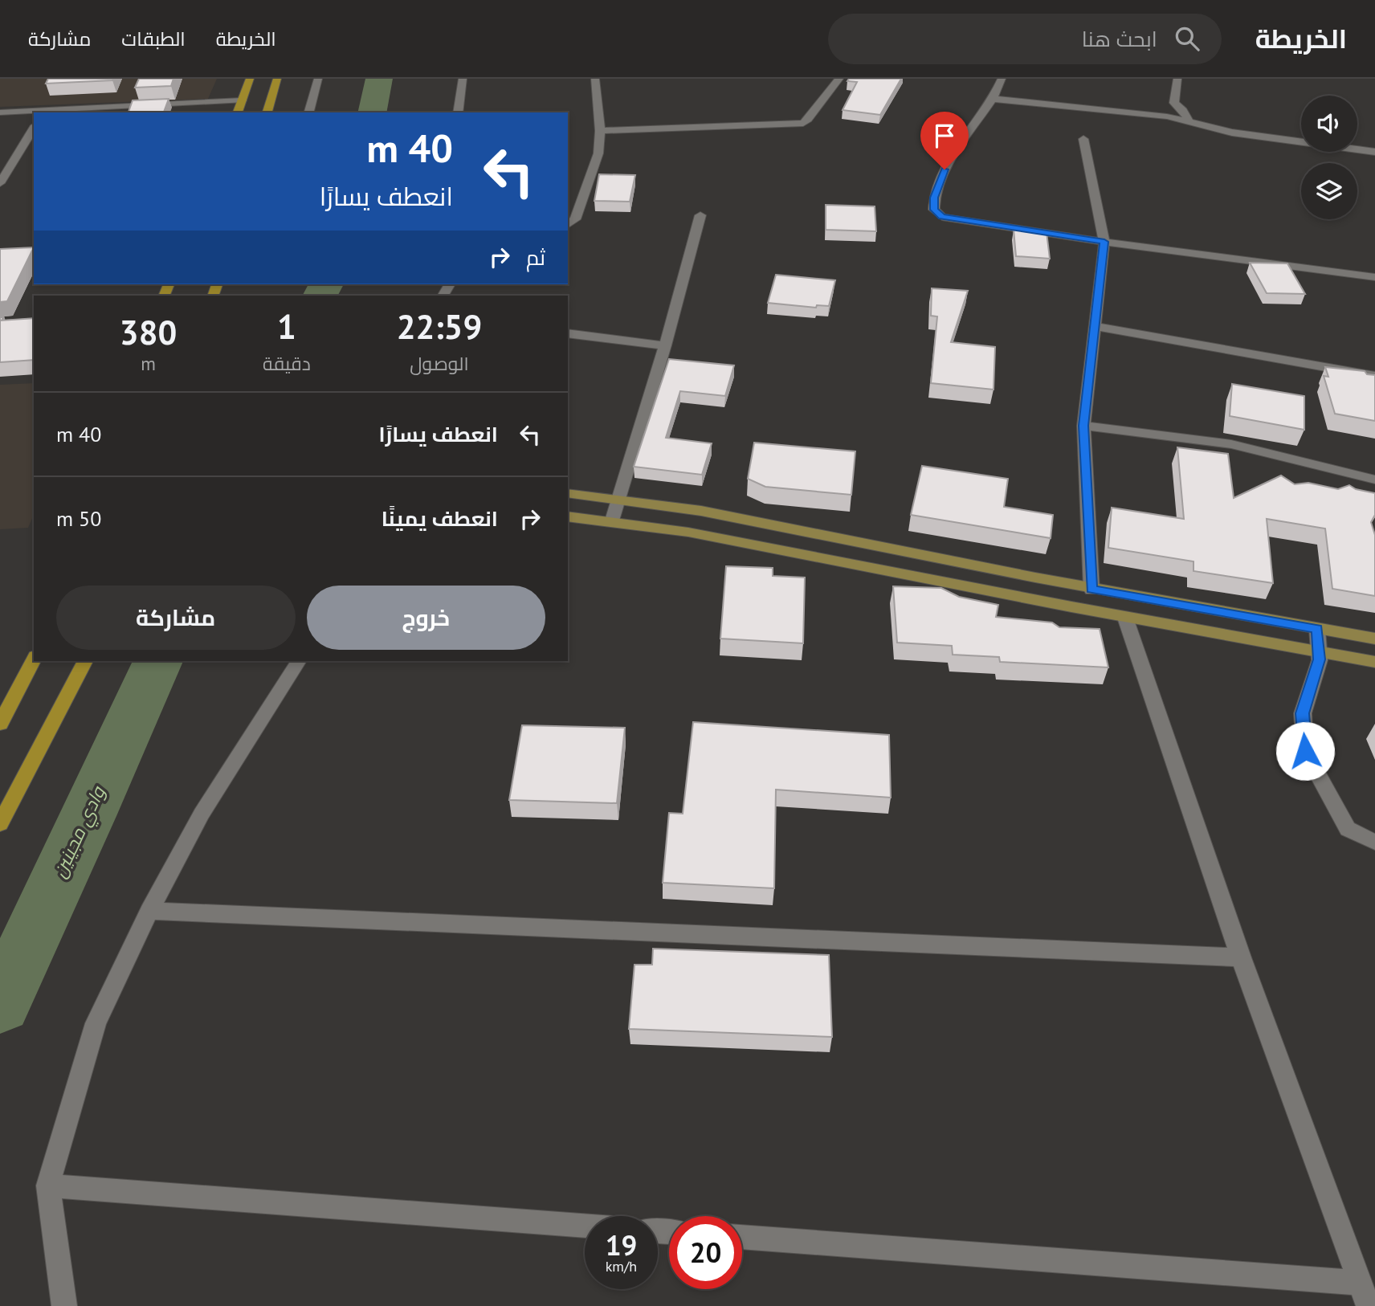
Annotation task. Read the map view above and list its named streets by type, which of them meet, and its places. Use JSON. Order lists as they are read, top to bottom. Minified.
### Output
{"water":["وادي مجينين"],"page":{"header":"الخريطة","search":"ابحث هنا","nav":["الخريطة","الطبقات","مشاركة"],"turn":["40 m","انعطف يسارًا"],"then":"ثم","eta":["22:59","الوصول","1","دقيقة","380","m"],"list":[{"name":"انعطف يسارًا","value":"40 m"},{"name":"انعطف يمينًا","value":"50 m"}],"buttons":["خروج","مشاركة"],"speed":"19 km/h","limit":"20"}}
